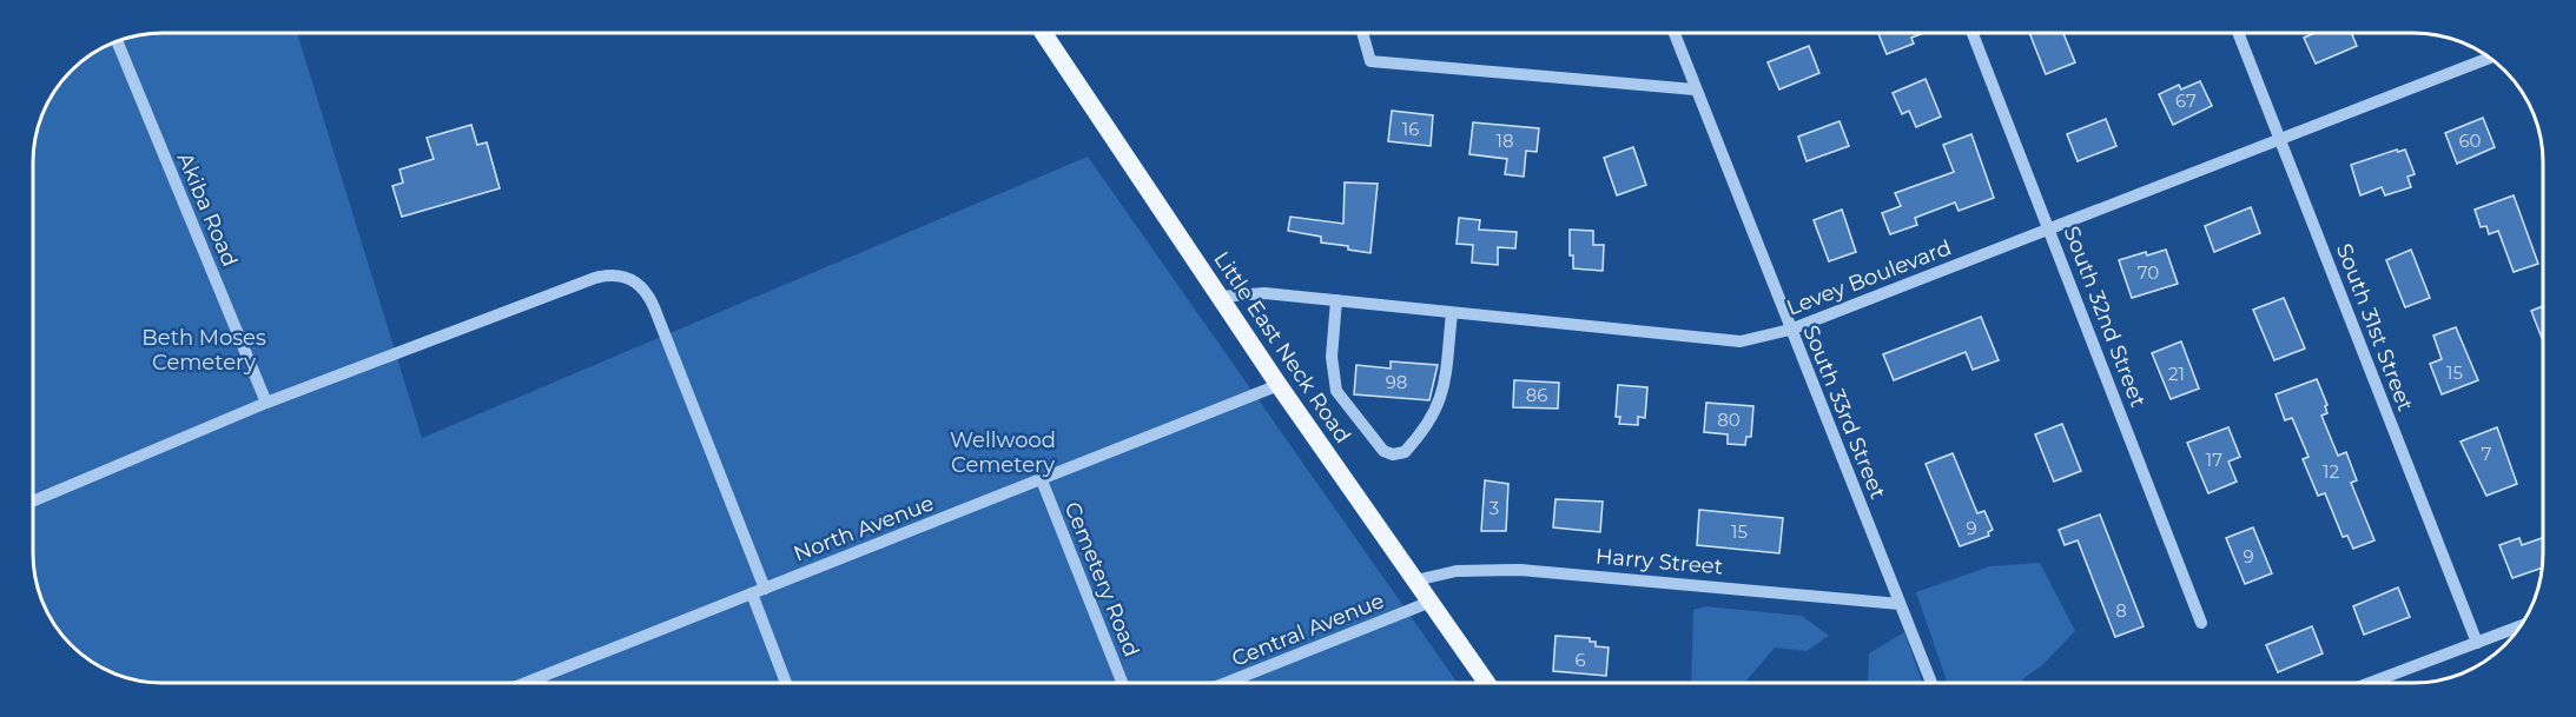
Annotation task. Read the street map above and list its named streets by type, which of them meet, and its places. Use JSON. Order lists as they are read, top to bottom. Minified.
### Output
{"streets":{"main road":["Little East Neck Road"],"street":["Akiba Road","Levey Boulevard","South 32nd Street","South 31st Street","South 33rd Street","North Avenue","Harry Street","Cemetery Road","Central Avenue"]},"crossings":[["Levey Boulevard","South 32nd Street"],["Levey Boulevard","South 31st Street"],["Levey Boulevard","Little East Neck Road"],["Levey Boulevard","South 33rd Street"],["Little East Neck Road","North Avenue"],["Little East Neck Road","Harry Street"],["Little East Neck Road","Central Avenue"],["South 33rd Street","Harry Street"],["North Avenue","Cemetery Road"]],"parks":["Beth Moses Cemetery","Wellwood Cemetery"],"house_numbers":["67","16","18","60","70","15","21","98","86","80","7","17","12","3","9","15","9","8","6"]}
